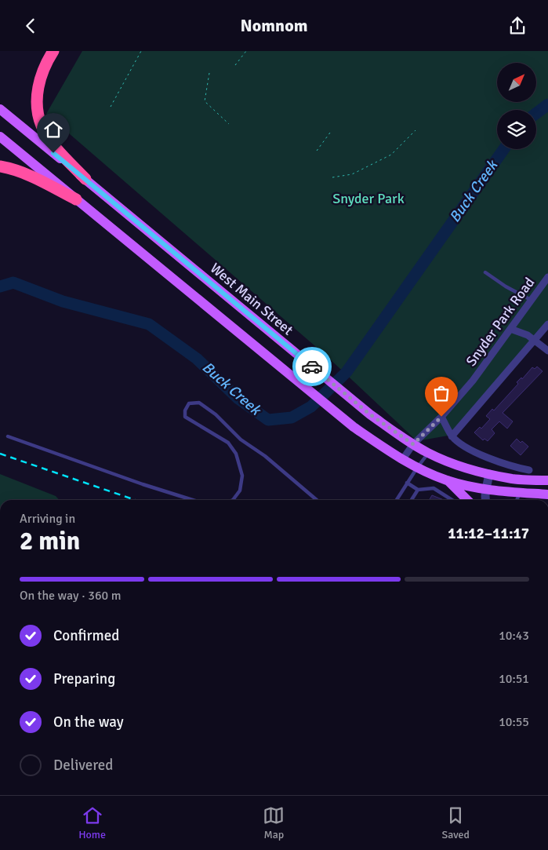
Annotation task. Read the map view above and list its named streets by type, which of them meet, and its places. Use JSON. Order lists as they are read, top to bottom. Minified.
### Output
{"streets":{"main road":["West Main Street"],"street":["Snyder Park Road"]},"crossings":[["West Main Street","Snyder Park Road"]],"water":["Buck Creek"],"parks":["Snyder Park"],"north":"top right","page":{"header":"Nomnom","heading":["2 min","Arriving in","11:12–11:17"],"bar":"On the way · 360 m","list":[["Confirmed","10:43"],["Preparing","10:51"],["On the way","10:55"],"Delivered"],"tabs":["Home","Map","Saved"]}}
